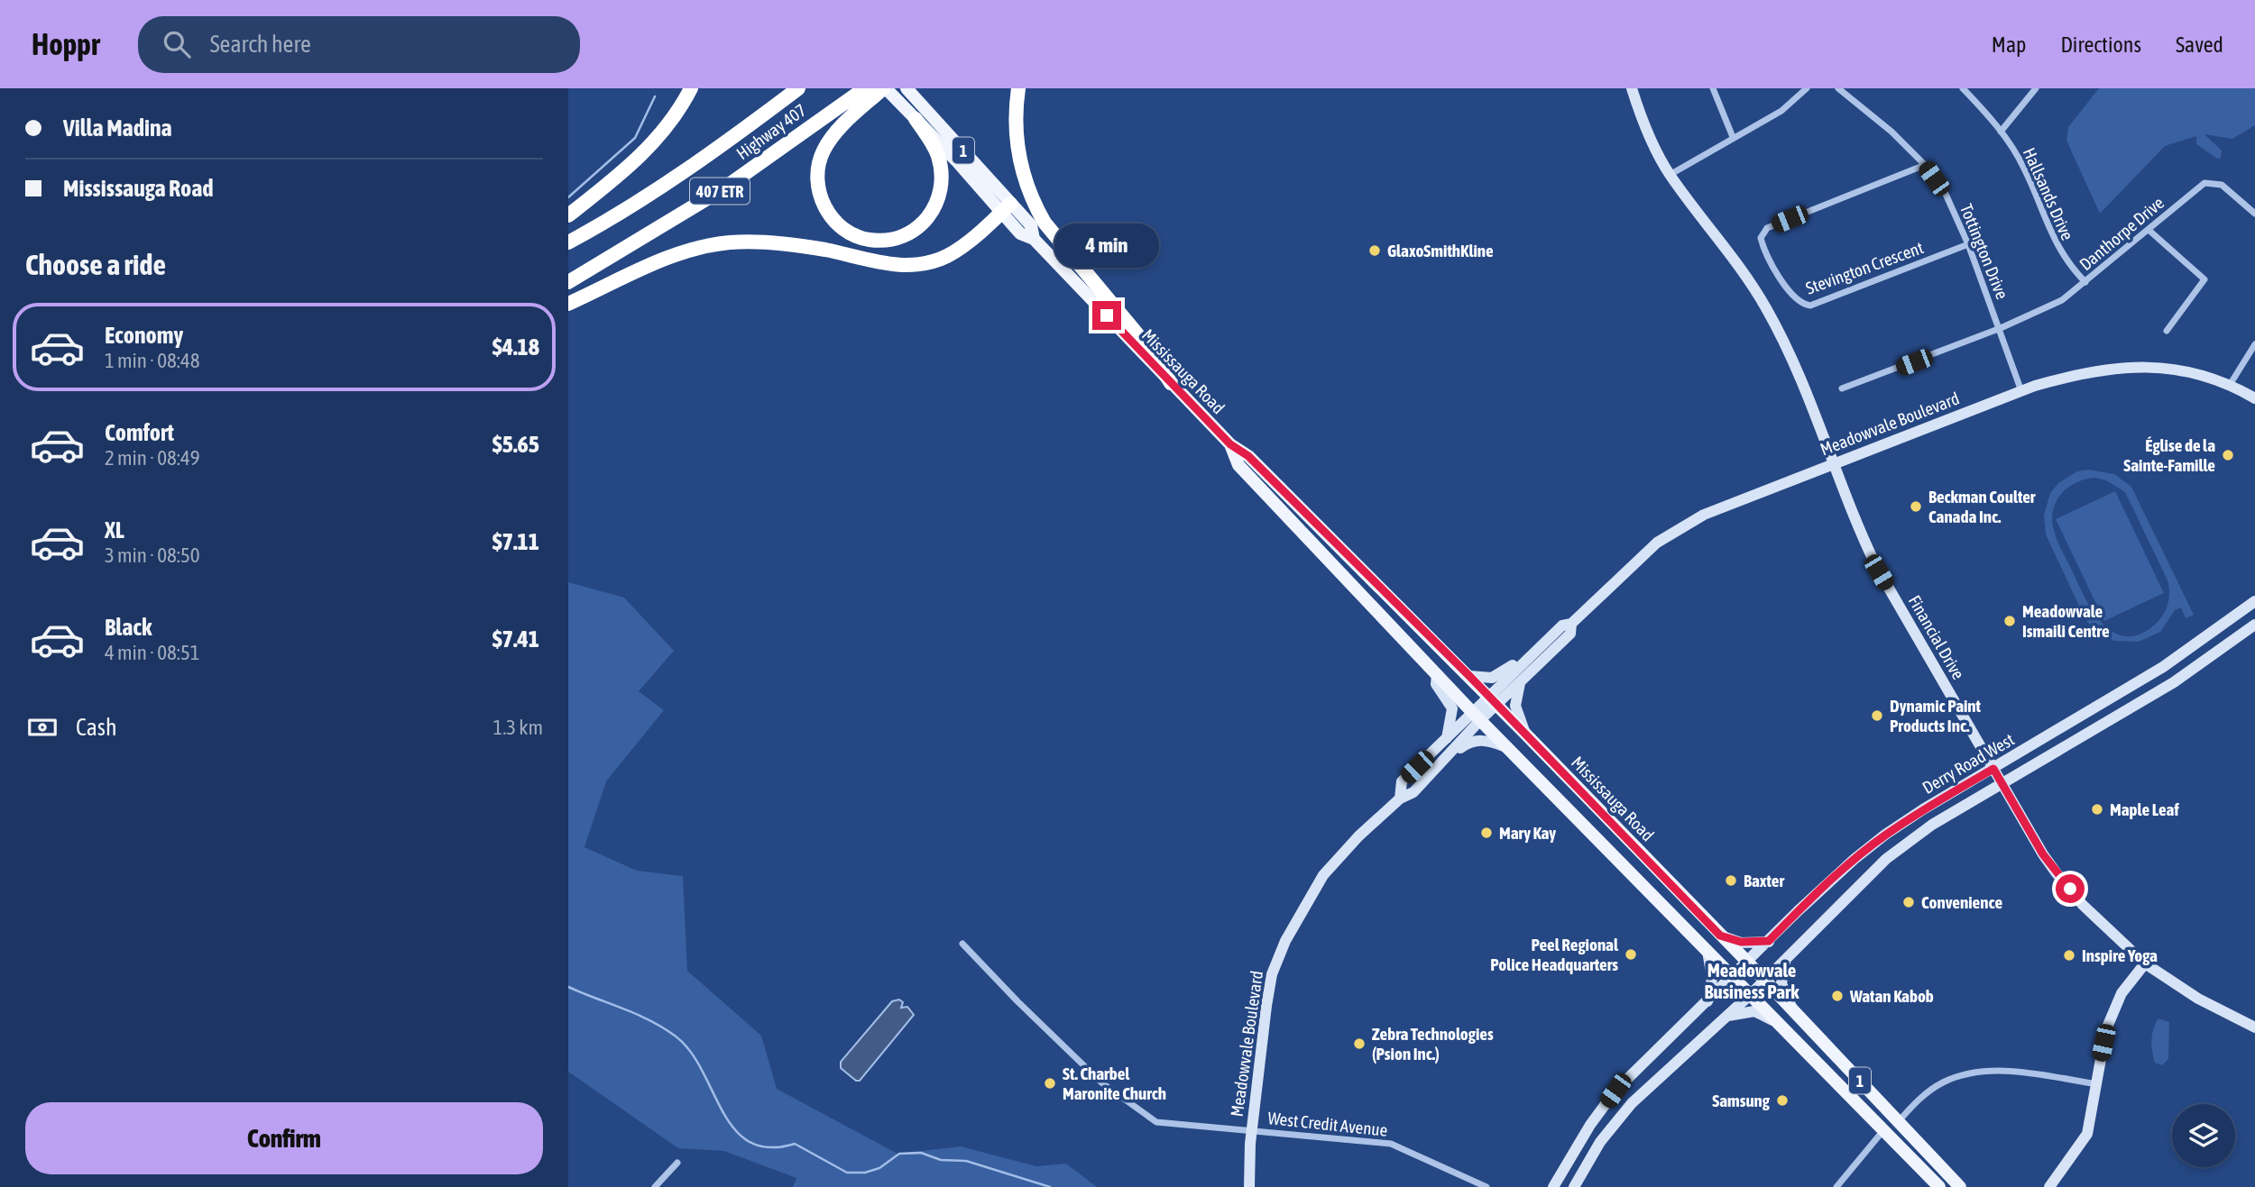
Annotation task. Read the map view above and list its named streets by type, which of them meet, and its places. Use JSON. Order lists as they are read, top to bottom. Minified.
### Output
{"streets":{"highway":["Highway 407","407 ETR"],"main road":["1","Mississauga Road","Meadowvale Boulevard","Financial Drive","Derry Road West"],"street":["Hallsands Drive","Danthorpe Drive","Tottington Drive","Stevington Crescent","West Credit Avenue"]},"crossings":[["Hallsands Drive","Danthorpe Drive"],["Danthorpe Drive","Tottington Drive"],["Tottington Drive","Stevington Crescent"],["Tottington Drive","Meadowvale Boulevard"],["Mississauga Road","Meadowvale Boulevard"],["Mississauga Road","Derry Road West"],["Meadowvale Boulevard","Financial Drive"],["Meadowvale Boulevard","West Credit Avenue"],["Financial Drive","Derry Road West"]],"districts":["Meadowvale Business Park"],"places":["GlaxoSmithKline","Église de la Sainte-Famille","Beckman Coulter Canada Inc.","Meadowvale Ismaili Centre","Dynamic Paint Products Inc.","Maple Leaf","Mary Kay","Baxter","Convenience","Peel Regional Police Headquarters","Inspire Yoga","Watan Kabob","Zebra Technologies (Psion Inc.)","St. Charbel Maronite Church","Samsung"],"page":{"header":"Hoppr","search":"Search here","nav":["Map","Directions","Saved"],"banner":["Villa Madina","Mississauga Road"],"bubble":"4 min","heading":"Choose a ride","list":[{"name":"Economy","note":"1 min · 08:48","value":"$4.18"},{"name":"Comfort","note":"2 min · 08:49","value":"$5.65"},{"name":"XL","note":"3 min · 08:50","value":"$7.11"},{"name":"Black","note":"4 min · 08:51","value":"$7.41"}],"pay":["Cash","1.3 km"],"buttons":"Confirm"}}
